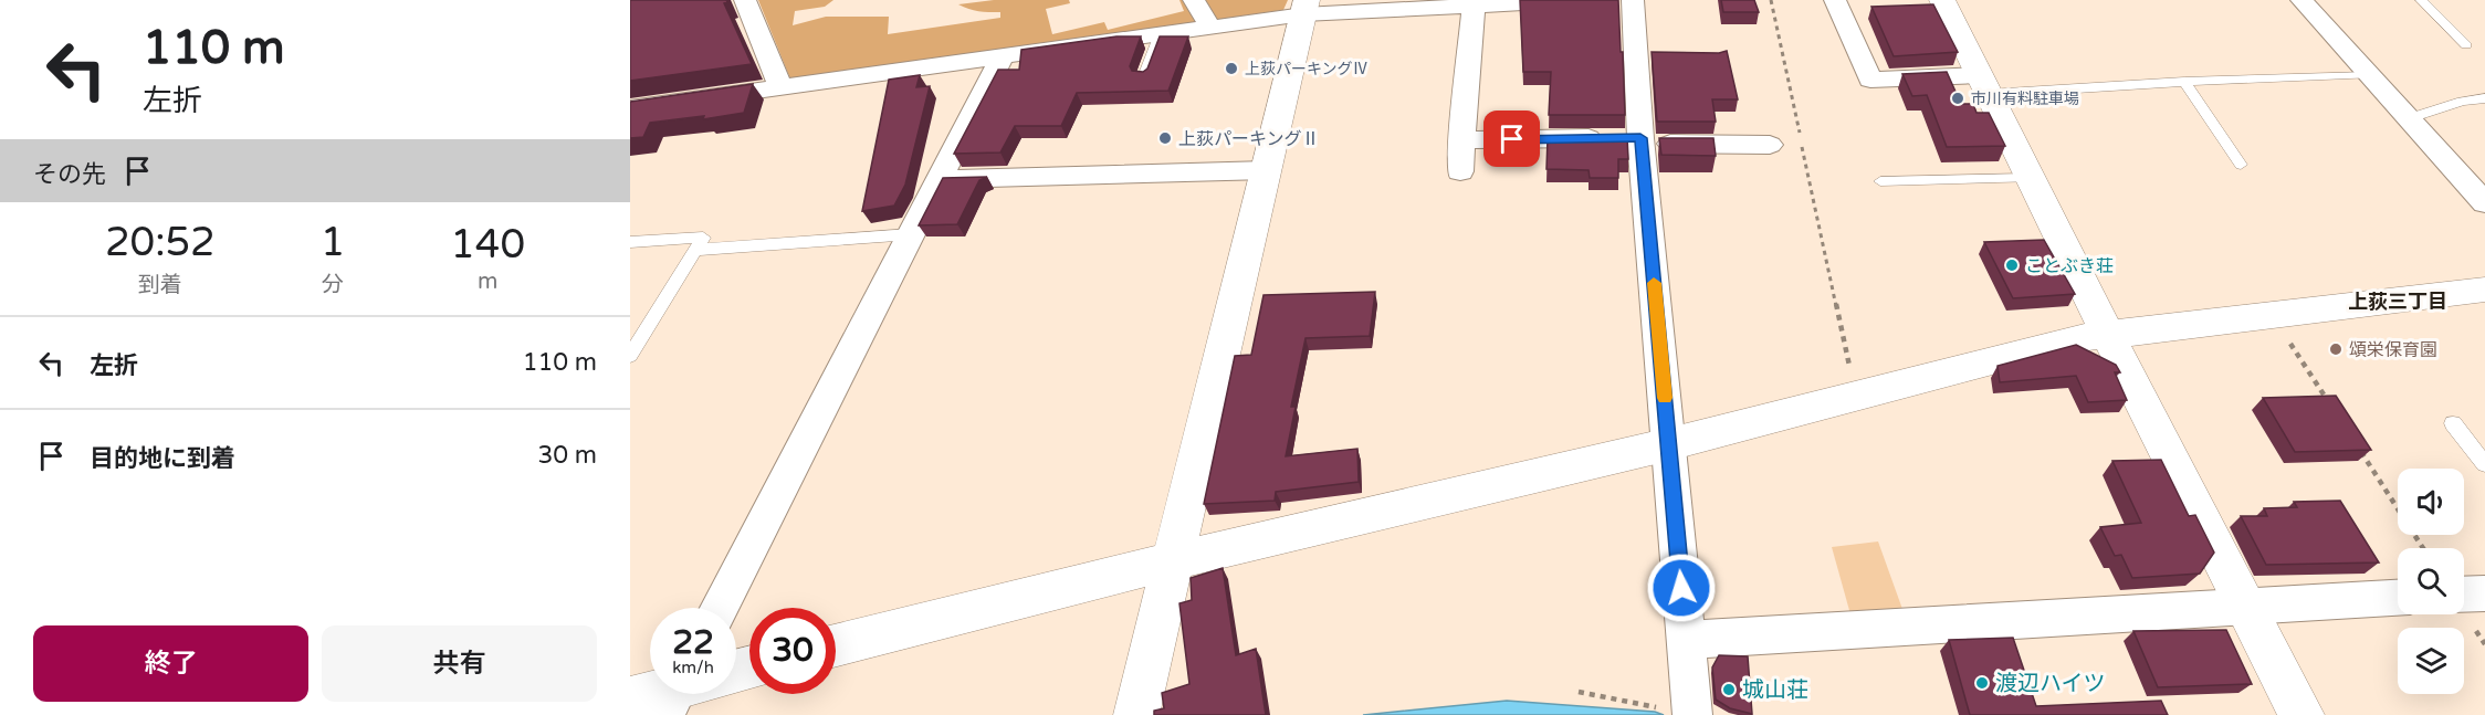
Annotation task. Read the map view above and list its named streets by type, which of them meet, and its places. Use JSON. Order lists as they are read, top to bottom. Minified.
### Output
{"districts":["上荻三丁目"],"places":["上荻パーキングⅣ","市川有料駐車場","上荻パーキングⅡ","ことぶき荘","頌栄保育園","渡辺ハイツ","城山荘"],"page":{"turn":["110 m","左折"],"then":"その先","eta":["20:52","到着","1","分","140","m"],"list":[{"name":"左折","value":"110 m"},{"name":"目的地に到着","value":"30 m"}],"speed":"22 km/h","limit":"30","buttons":["終了","共有"]}}
